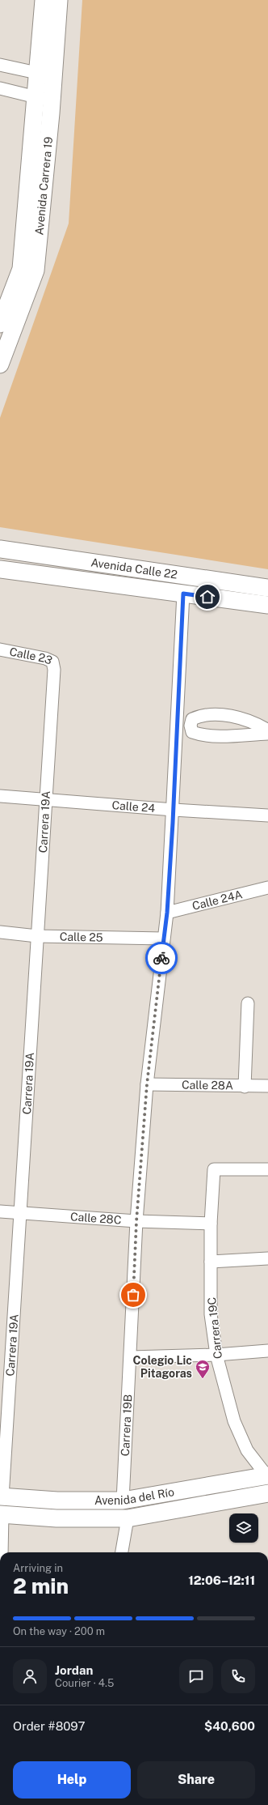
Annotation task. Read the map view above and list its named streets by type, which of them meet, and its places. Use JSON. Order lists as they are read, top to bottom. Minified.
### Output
{"streets":{"main road":["Avenida Carrera 19","Avenida Calle 22","Avenida del Río"],"street":["Calle 23","Calle 24","Carrera 19A","Calle 24A","Calle 25","Calle 28A","Calle 28C","Carrera 19C","Carrera 19B"]},"crossings":[["Avenida Calle 22","Carrera 19B"],["Calle 23","Carrera 19A"],["Calle 24","Carrera 19A"],["Calle 24","Carrera 19B"],["Carrera 19A","Calle 25"],["Carrera 19A","Calle 28C"],["Carrera 19A","Avenida del Río"],["Calle 24A","Carrera 19B"],["Calle 25","Carrera 19B"],["Calle 28A","Carrera 19B"],["Calle 28C","Carrera 19C"],["Calle 28C","Carrera 19B"],["Carrera 19C","Avenida del Río"],["Carrera 19B","Avenida del Río"]],"places":{"school or university":["Colegio Lic Pitagoras"]},"page":{"heading":["2 min","Arriving in","12:06–12:11"],"panel":["Jordan","Courier · 4.5","Order #8097","$40,600"],"bar":"On the way · 200 m","buttons":["Help","Share"]}}
